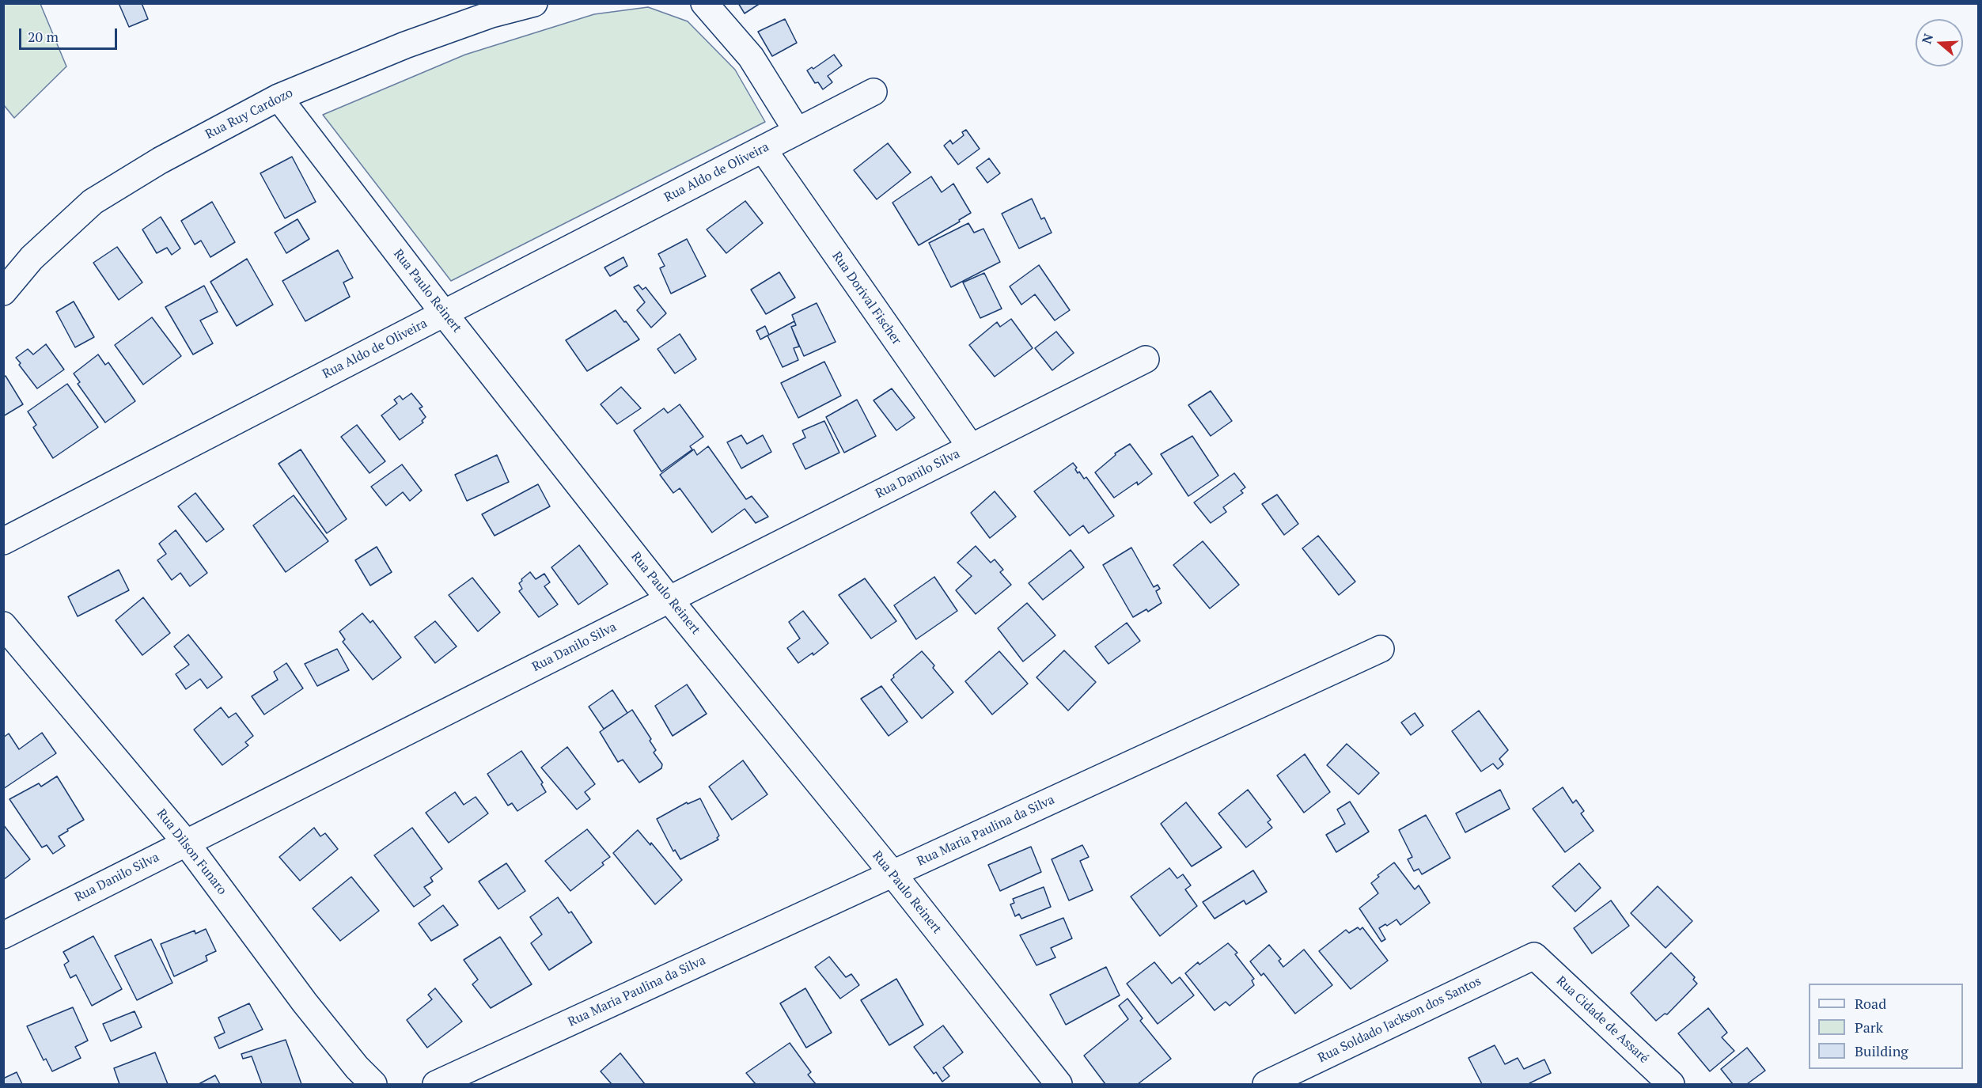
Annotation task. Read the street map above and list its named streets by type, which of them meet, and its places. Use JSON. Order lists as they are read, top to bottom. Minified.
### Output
{"streets":{"street":["Rua Ruy Cardozo","Rua Aldo de Oliveira","Rua Paulo Reinert","Rua Dorival Fischer","Rua Danilo Silva","Rua Maria Paulina da Silva","Rua Dilson Funaro","Rua Soldado Jackson dos Santos","Rua Cidade de Assaré"]},"crossings":[["Rua Ruy Cardozo","Rua Paulo Reinert"],["Rua Aldo de Oliveira","Rua Paulo Reinert"],["Rua Aldo de Oliveira","Rua Dorival Fischer"],["Rua Paulo Reinert","Rua Danilo Silva"],["Rua Paulo Reinert","Rua Maria Paulina da Silva"],["Rua Dorival Fischer","Rua Danilo Silva"],["Rua Danilo Silva","Rua Dilson Funaro"],["Rua Soldado Jackson dos Santos","Rua Cidade de Assaré"]],"legend":["Road","Park","Building"],"scale_bar":"20 m","north":"left"}
